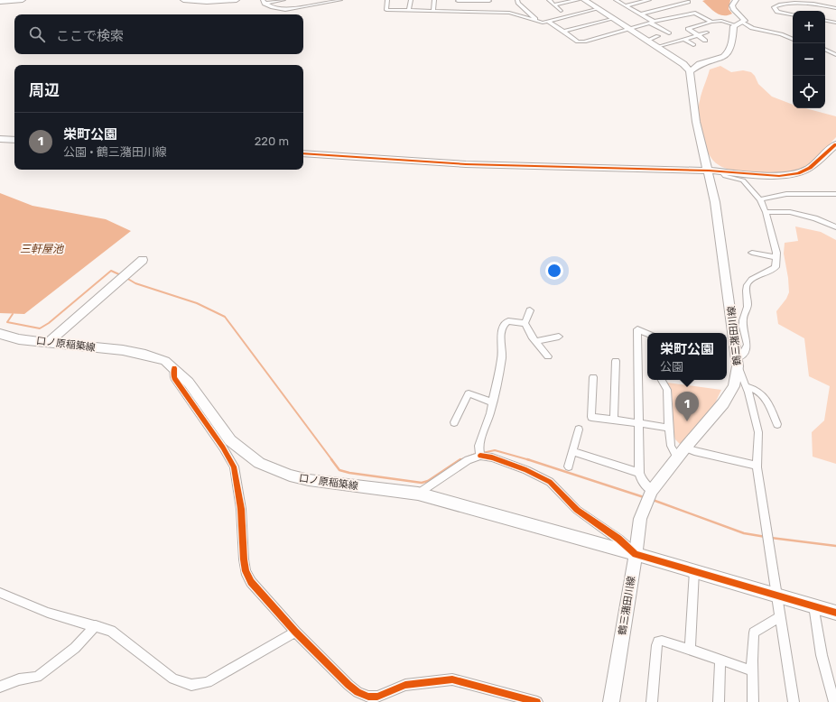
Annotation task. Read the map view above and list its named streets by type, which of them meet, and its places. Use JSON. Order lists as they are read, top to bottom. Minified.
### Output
{"streets":{"main road":["鶴三潴田川線","口ノ原稲築線"]},"crossings":[["鶴三潴田川線","口ノ原稲築線"]],"water":["三軒屋池"],"page":{"map_buttons":["+","−"],"search":"ここで検索","heading":"周辺","list":[{"mark":"1","name":"栄町公園","note":"公園 · 鶴三潴田川線","value":"220 m"}],"popup":["栄町公園","公園"],"pins":"1"}}
